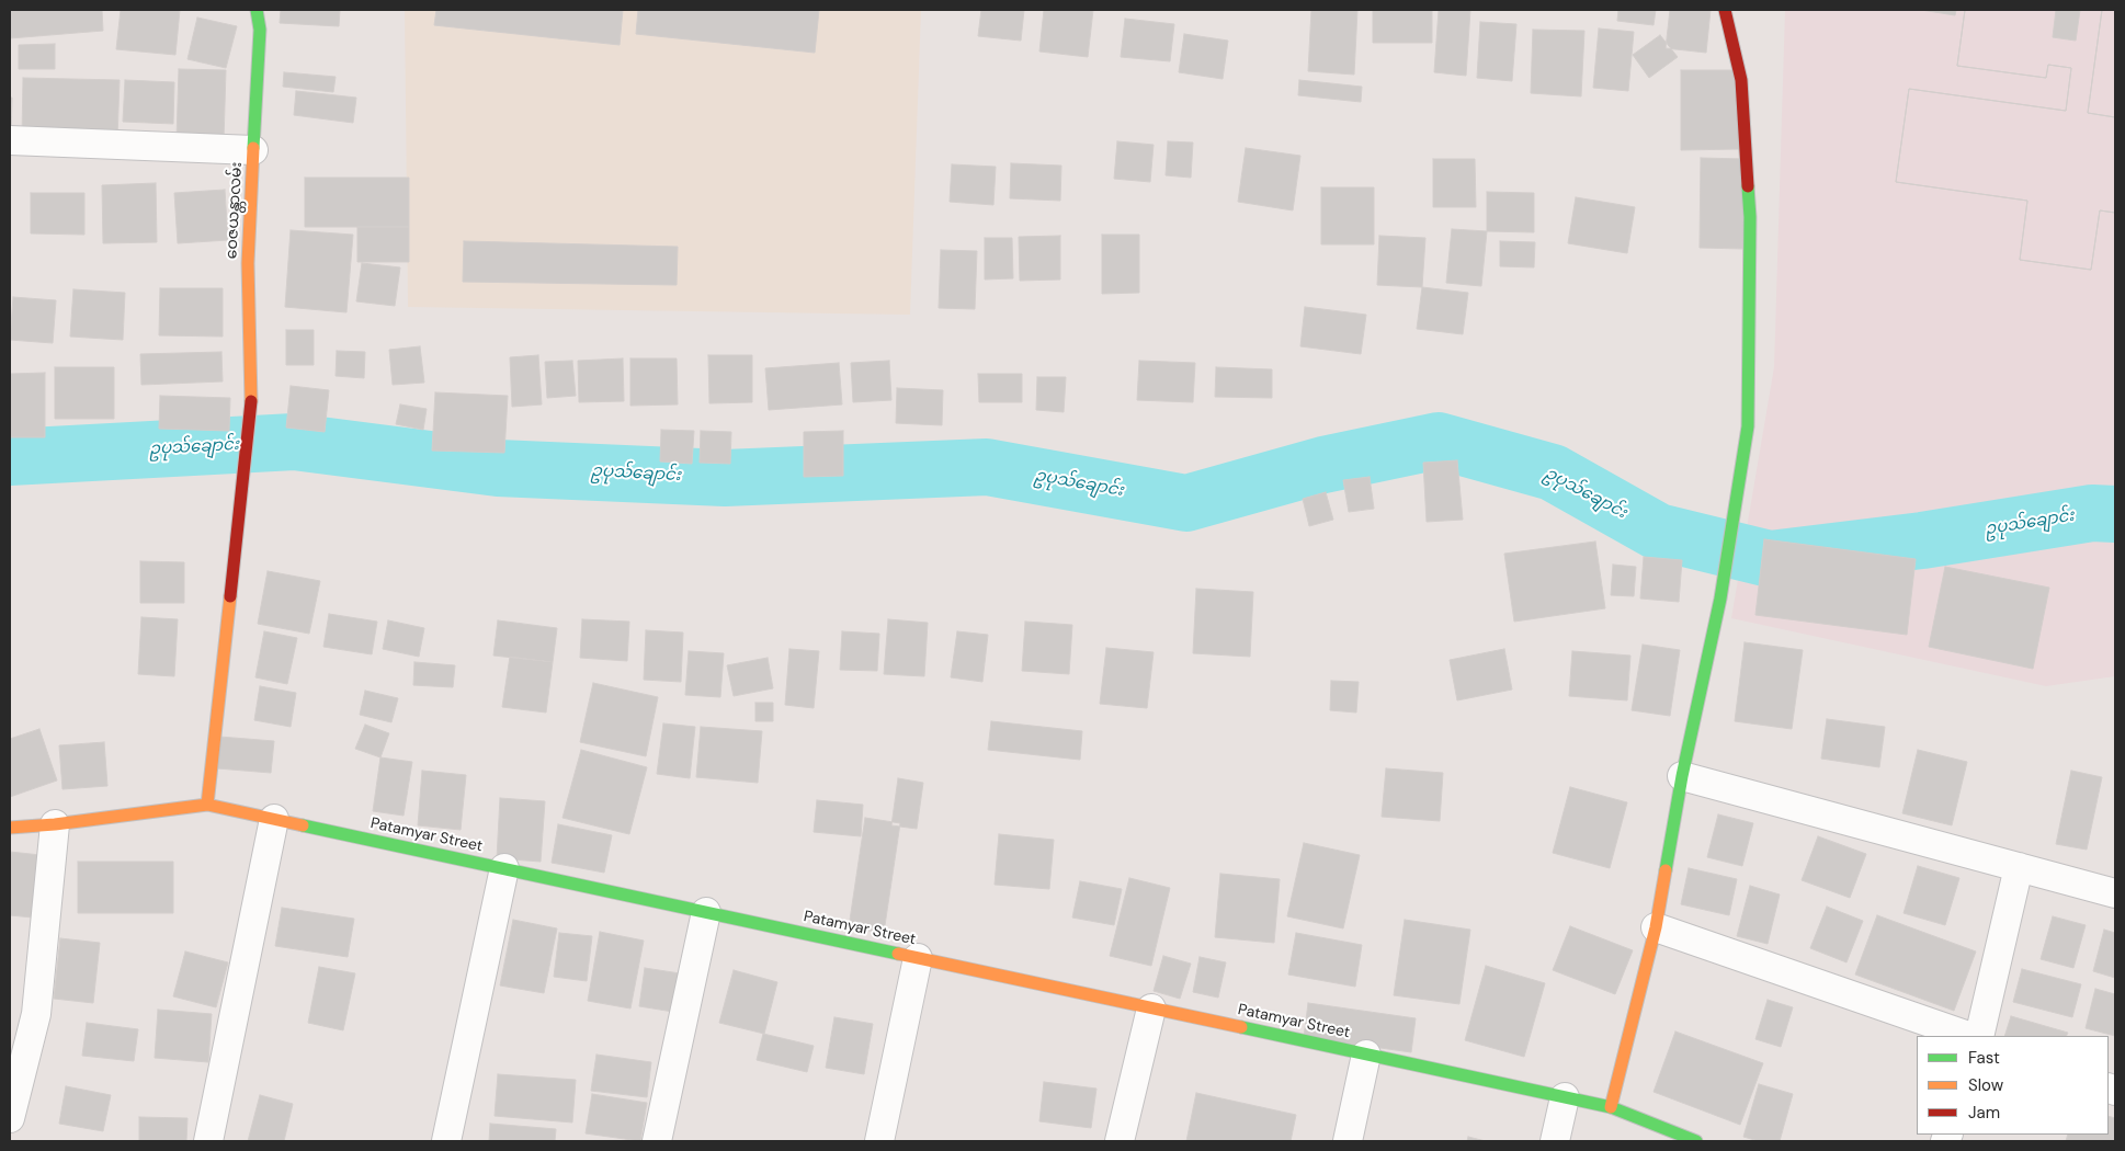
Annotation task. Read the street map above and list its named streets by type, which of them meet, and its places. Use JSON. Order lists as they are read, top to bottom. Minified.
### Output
{"streets":{"street":["ဝေဇယန္တာလမ်း","Patamyar Street"]},"crossings":[["ဝေဇယန္တာလမ်း","Patamyar Street"]],"water":["ဥပုသ်ချောင်း"],"legend":["Fast","Slow","Jam"]}
